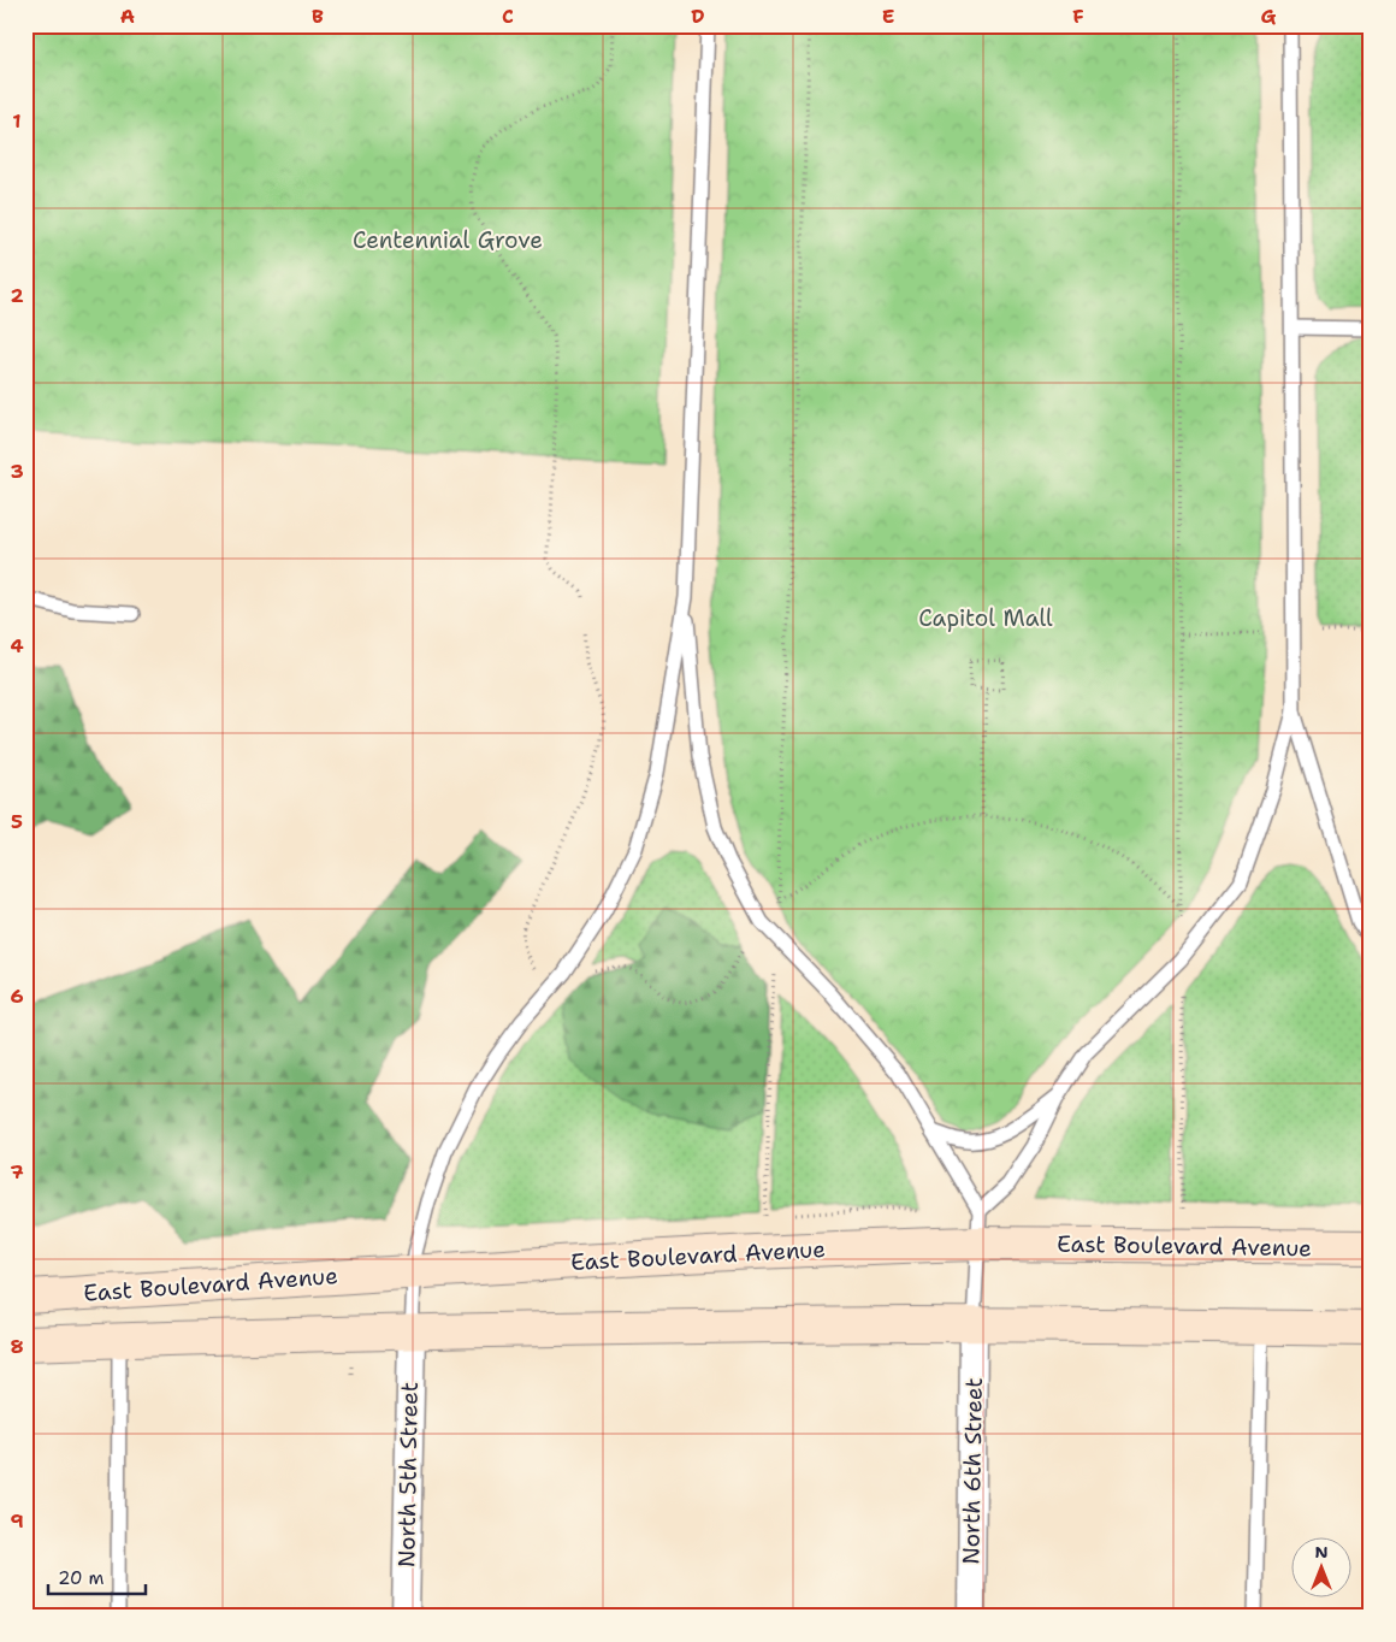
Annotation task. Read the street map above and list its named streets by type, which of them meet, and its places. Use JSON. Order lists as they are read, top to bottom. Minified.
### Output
{"streets":{"main road":["East Boulevard Avenue"],"street":["North 6th Street","North 5th Street"]},"parks":["Centennial Grove","Capitol Mall"],"scale_bar":"20 m","north":"top","grid":{"columns":["A","B","C","D","E","F","G"],"rows":["1","2","3","4","5","6","7","8","9"]}}
